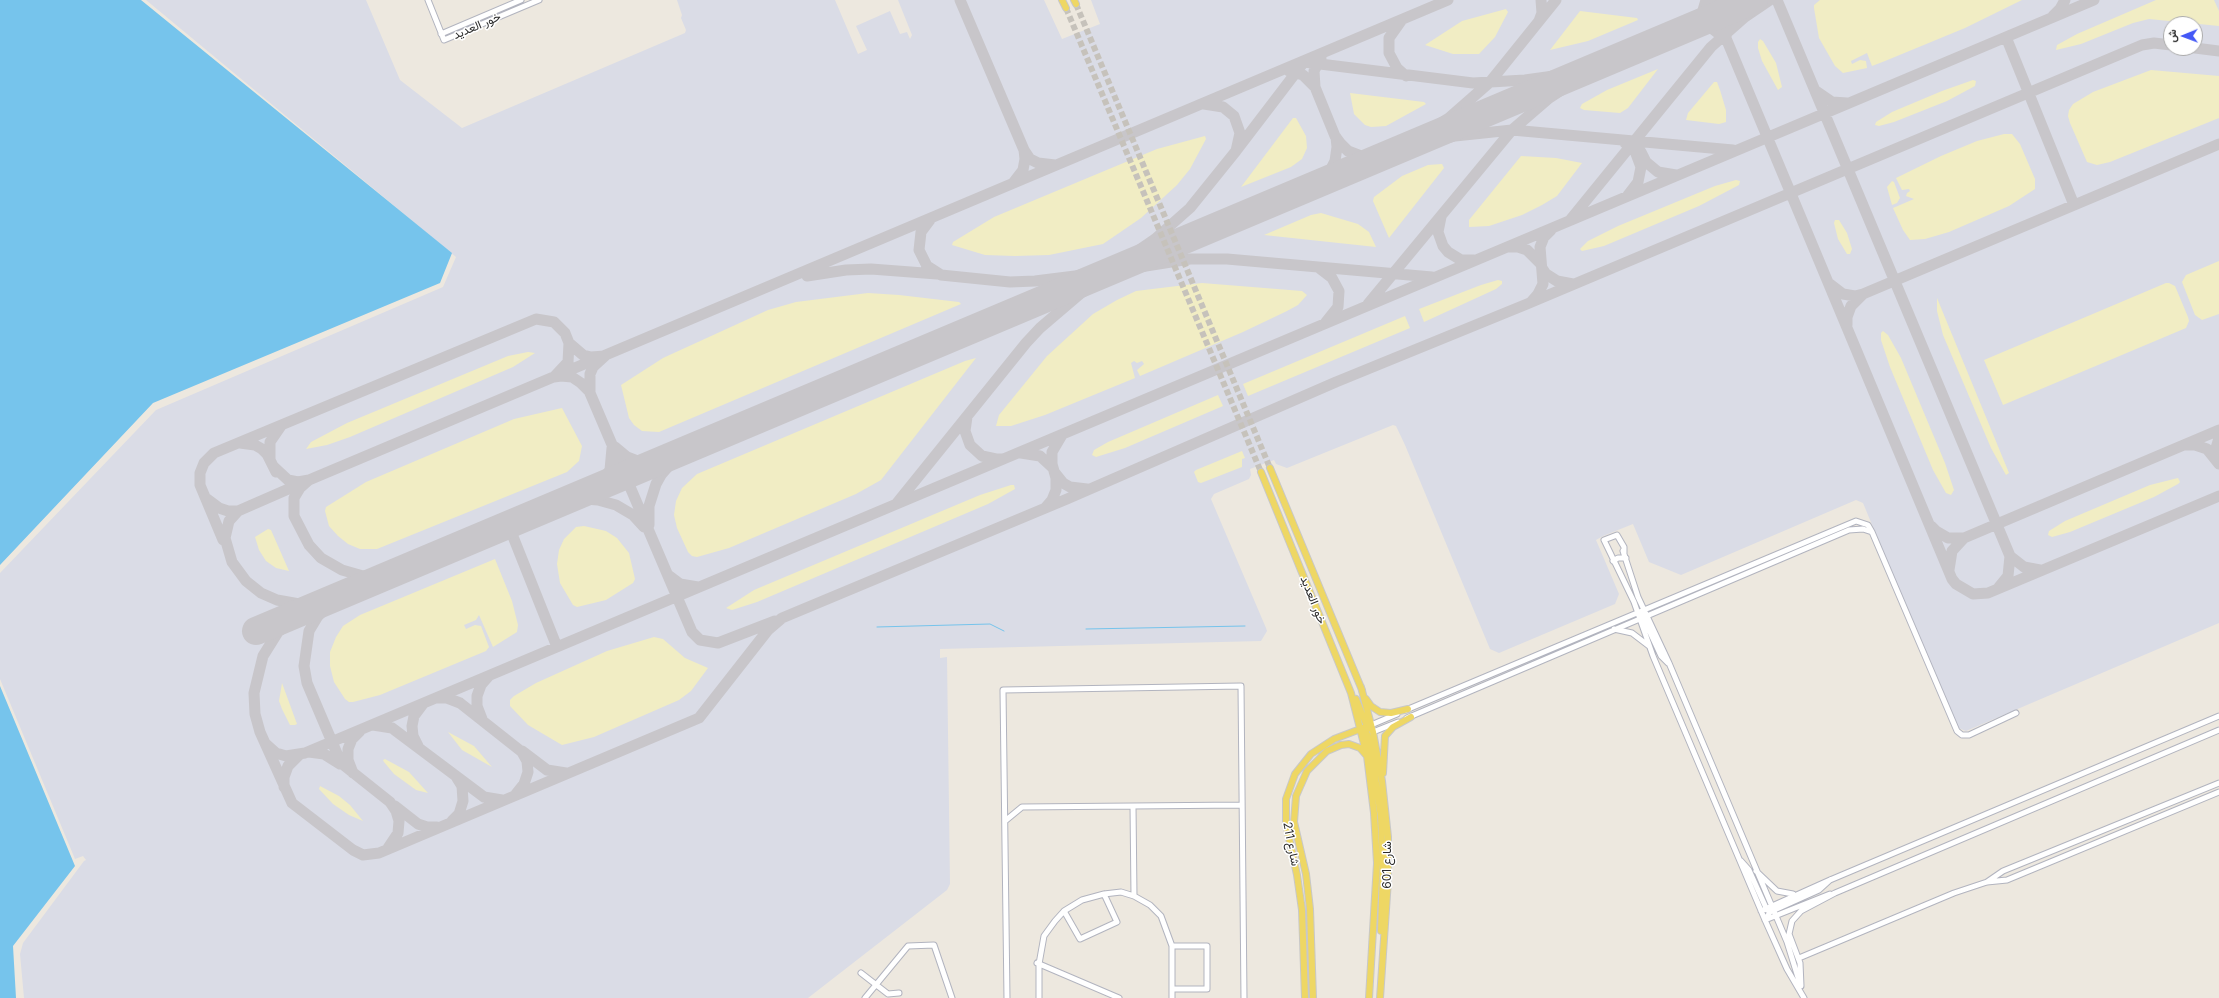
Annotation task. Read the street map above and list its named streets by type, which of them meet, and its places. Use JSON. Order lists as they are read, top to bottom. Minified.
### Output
{"streets":{"main road":["خور العديد","شارع 211","شارع 601"]},"crossings":[["خور العديد","شارع 211"],["خور العديد","شارع 601"],["شارع 211","شارع 601"]],"north":"left"}
